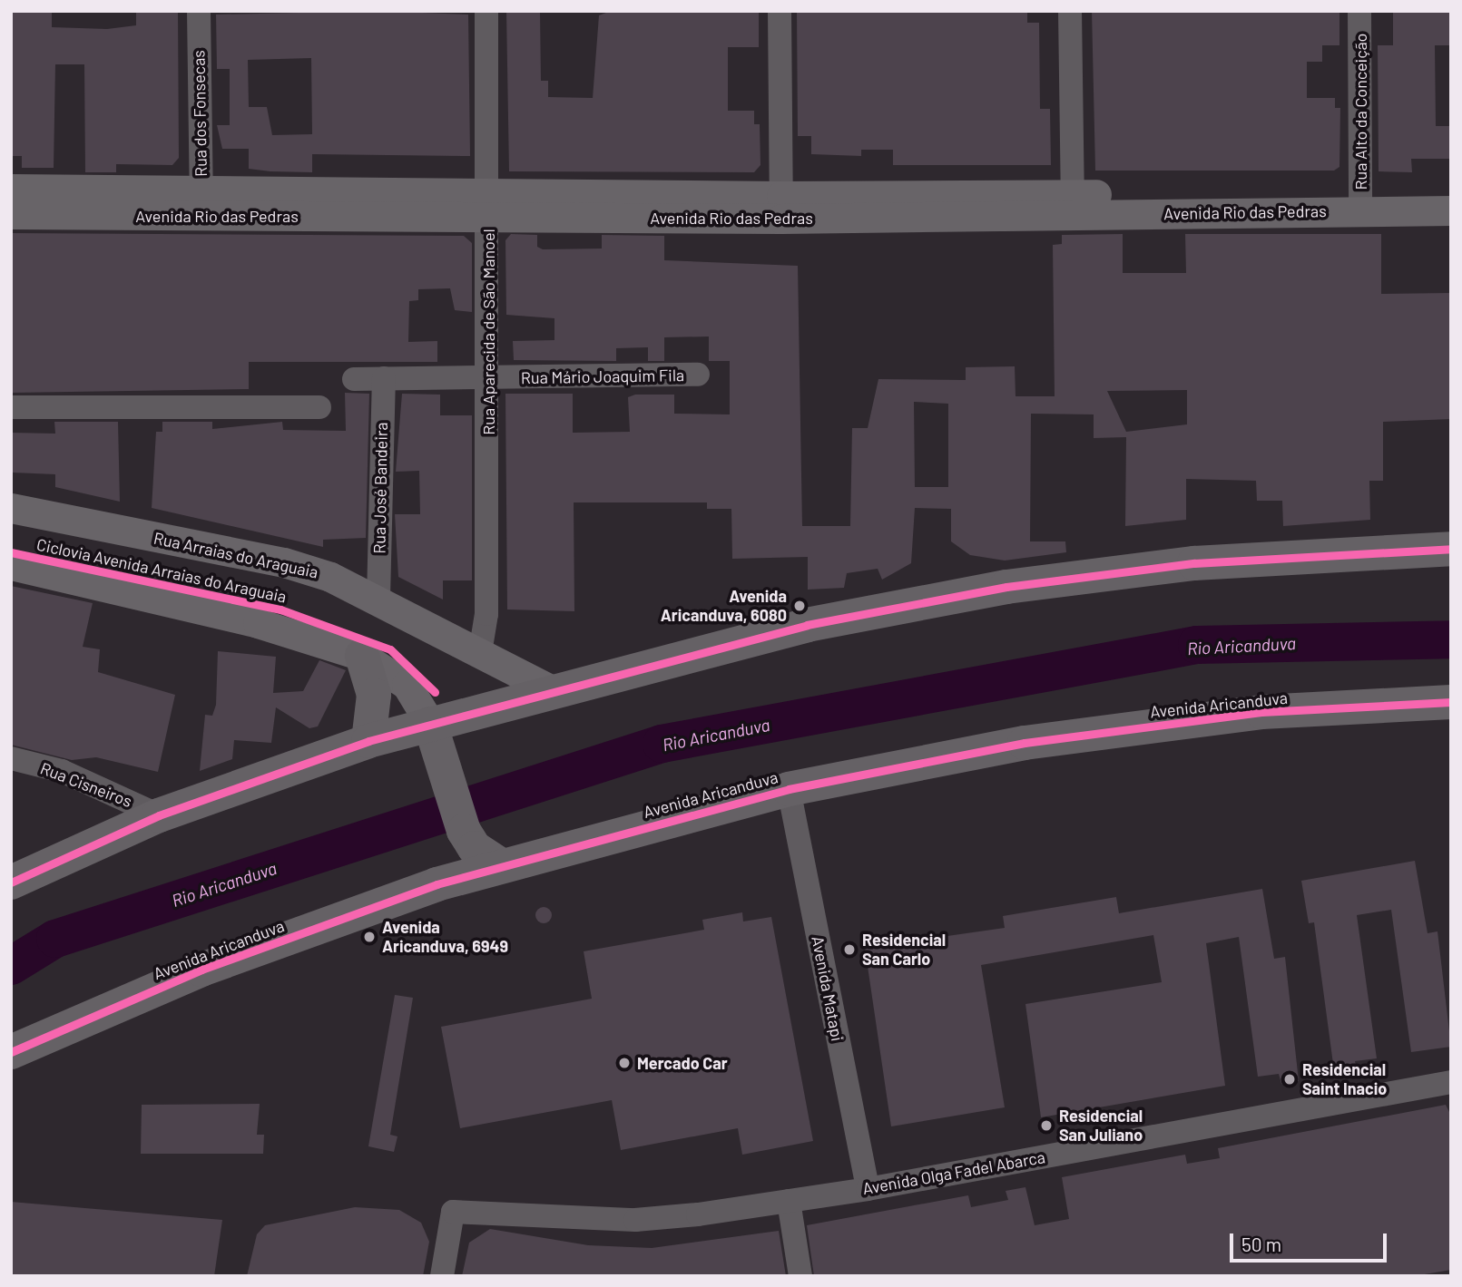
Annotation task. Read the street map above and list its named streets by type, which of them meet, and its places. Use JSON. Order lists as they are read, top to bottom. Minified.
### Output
{"streets":{"highway":["Avenida Aricanduva"],"main road":["Avenida Rio das Pedras","Rua Arraias do Araguaia"],"street":["Rua Alto da Conceição","Rua dos Fonsecas","Rua Aparecida de São Manoel","Rua Mário Joaquim Fila","Rua José Bandeira","Rua Cisneiros","Avenida Matapi","Avenida Olga Fadel Abarca"],"cycle path":["Ciclovia Avenida Arraias do Araguaia"]},"crossings":[["Rua Alto da Conceição","Avenida Rio das Pedras"],["Rua dos Fonsecas","Avenida Rio das Pedras"],["Avenida Rio das Pedras","Rua Aparecida de São Manoel"],["Rua Aparecida de São Manoel","Rua Mário Joaquim Fila"],["Rua Aparecida de São Manoel","Rua Arraias do Araguaia"],["Rua Mário Joaquim Fila","Rua José Bandeira"],["Rua José Bandeira","Rua Arraias do Araguaia"],["Avenida Aricanduva","Avenida Matapi"],["Avenida Matapi","Avenida Olga Fadel Abarca"]],"water":["Rio Aricanduva"],"places":["Avenida Aricanduva, 6080","Avenida Aricanduva, 6949","Residencial San Carlo","Mercado Car","Residencial Saint Inacio","Residencial San Juliano"],"scale_bar":"50 m"}
